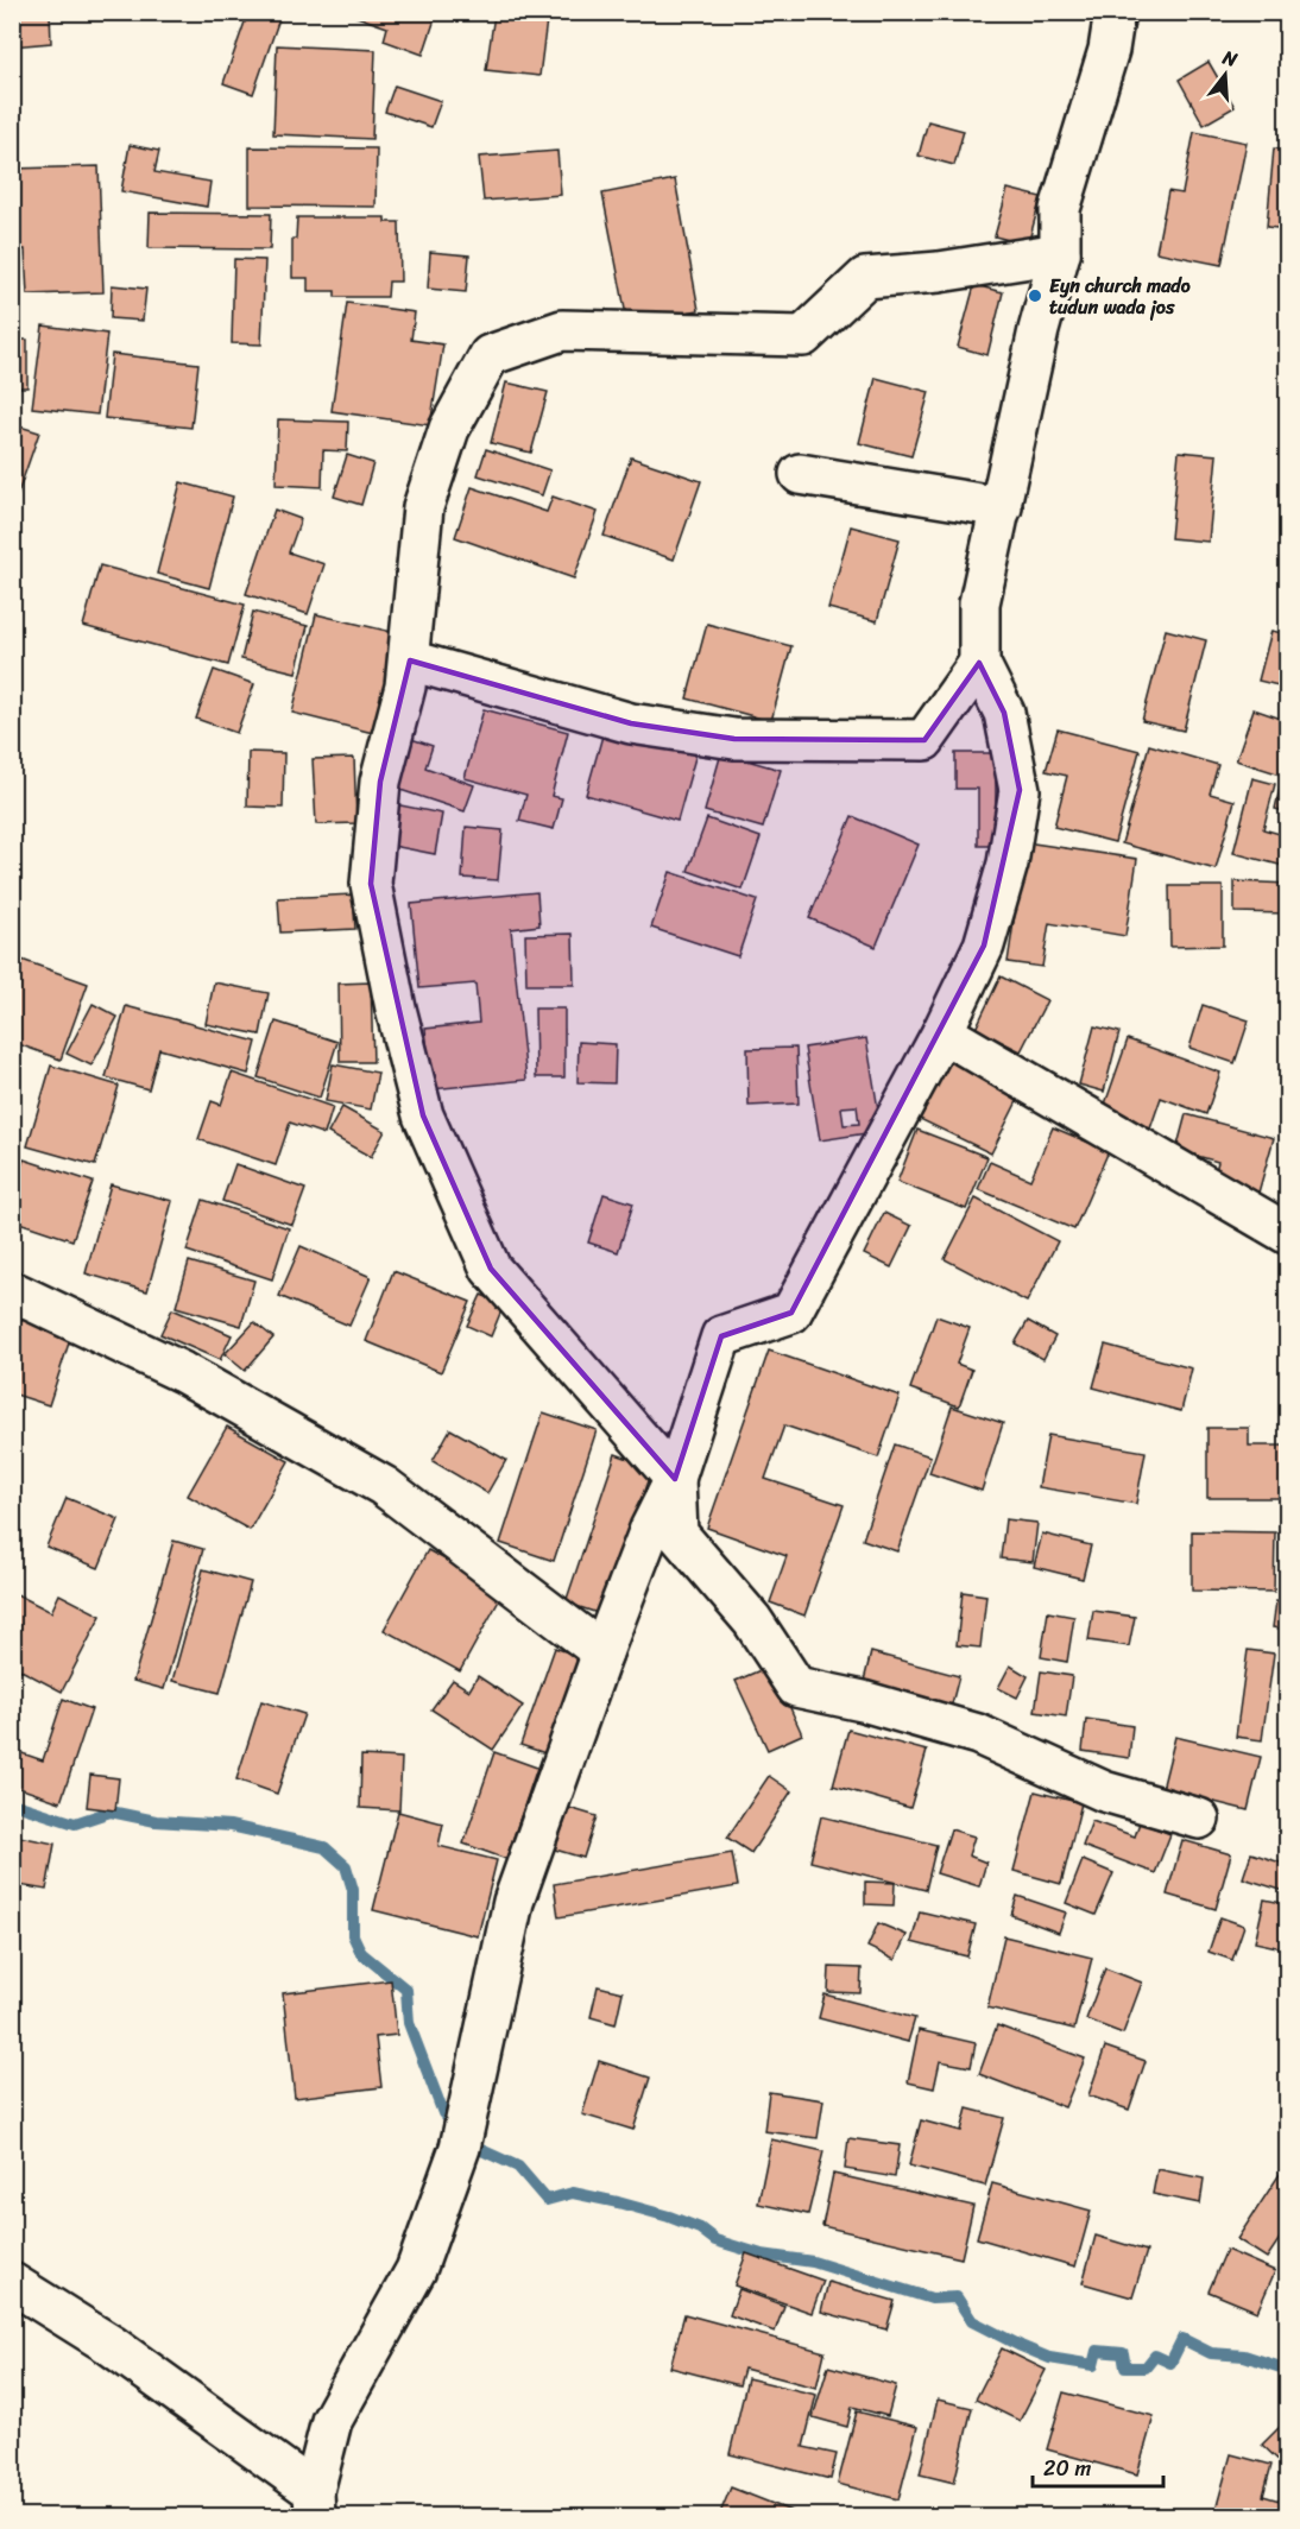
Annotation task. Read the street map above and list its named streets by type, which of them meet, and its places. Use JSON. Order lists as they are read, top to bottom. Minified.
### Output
{"places":["Eyn church mado tudun wada jos"],"scale_bar":"20 m","north":"top"}
